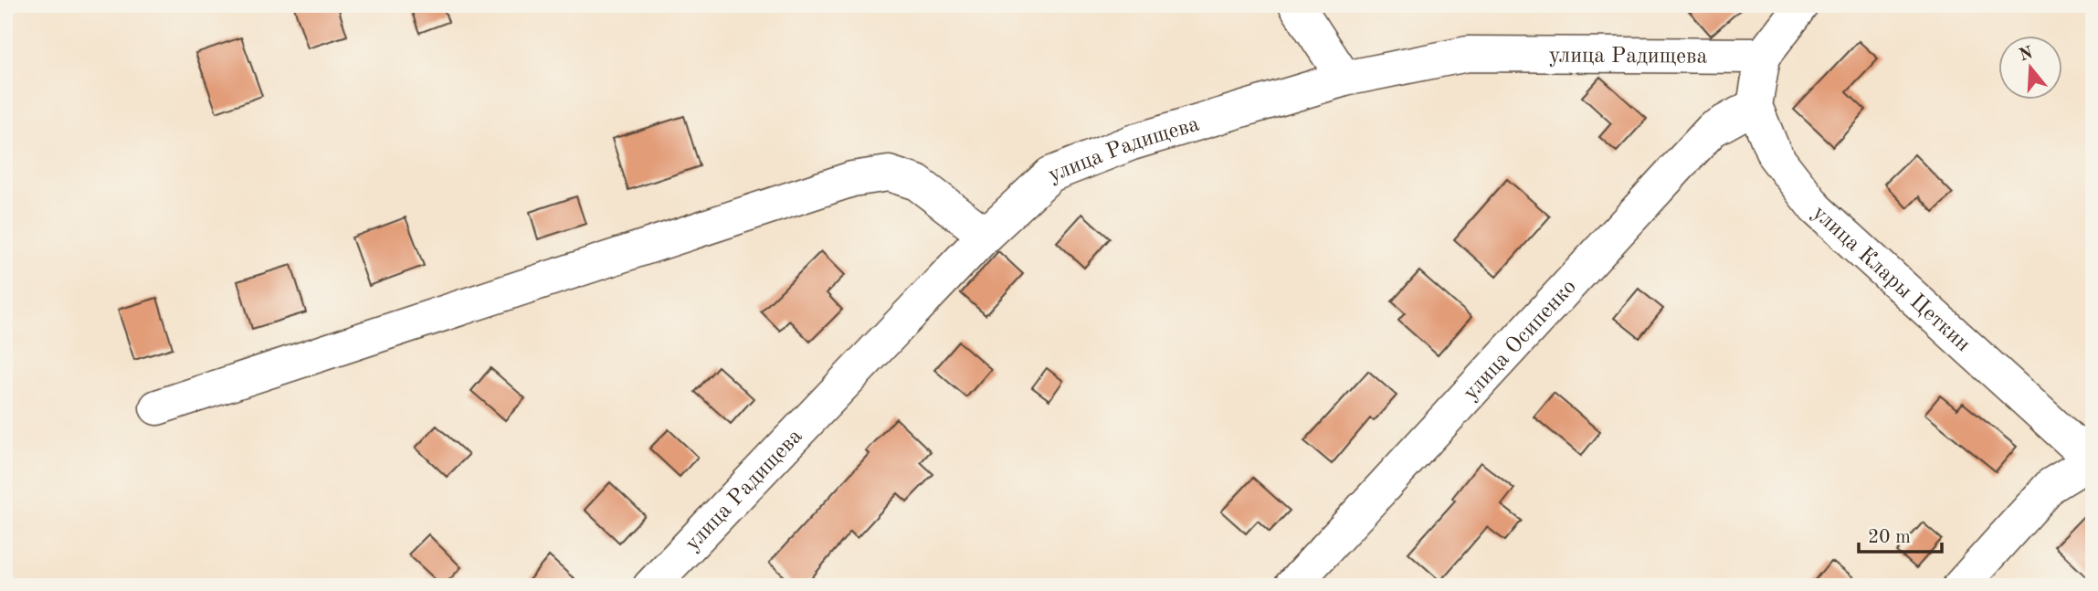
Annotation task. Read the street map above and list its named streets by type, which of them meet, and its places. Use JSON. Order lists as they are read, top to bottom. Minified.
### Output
{"streets":{"street":["улица Радищева","улица Клары Цеткин","улица Осипенко"]},"crossings":[["улица Клары Цеткин","улица Осипенко"]],"scale_bar":"20 m","north":"top"}
